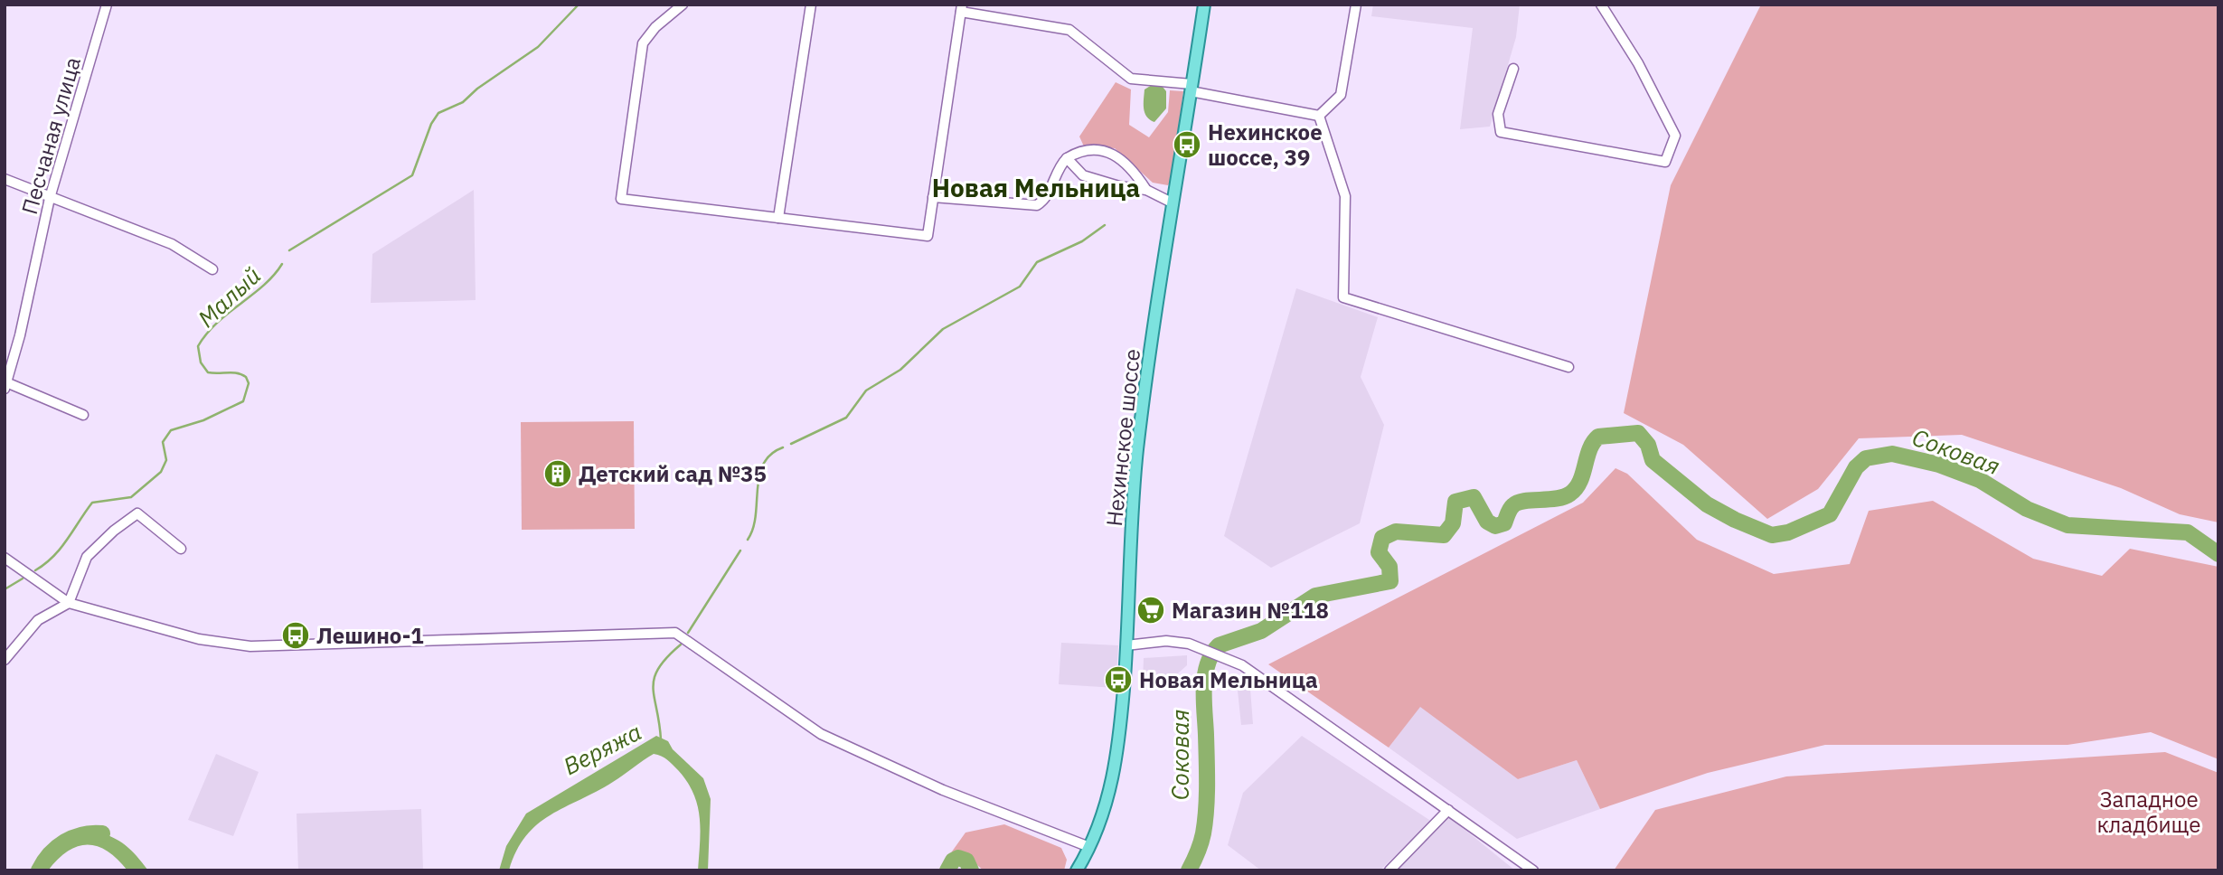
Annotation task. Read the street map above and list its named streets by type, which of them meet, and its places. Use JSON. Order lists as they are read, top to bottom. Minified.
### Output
{"streets":{"main road":["Нехинское шоссе"],"street":["Песчаная улица"]},"districts":["Новая Мельница"],"water":["Малый","Соковая","Веряжа"],"parks":["Западное кладбище"],"places":{"bus stop":["Нехинское шоссе, 39","Лешино-1","Новая Мельница"],"building":["Детский сад №35"],"supermarket":["Магазин №118"]}}
